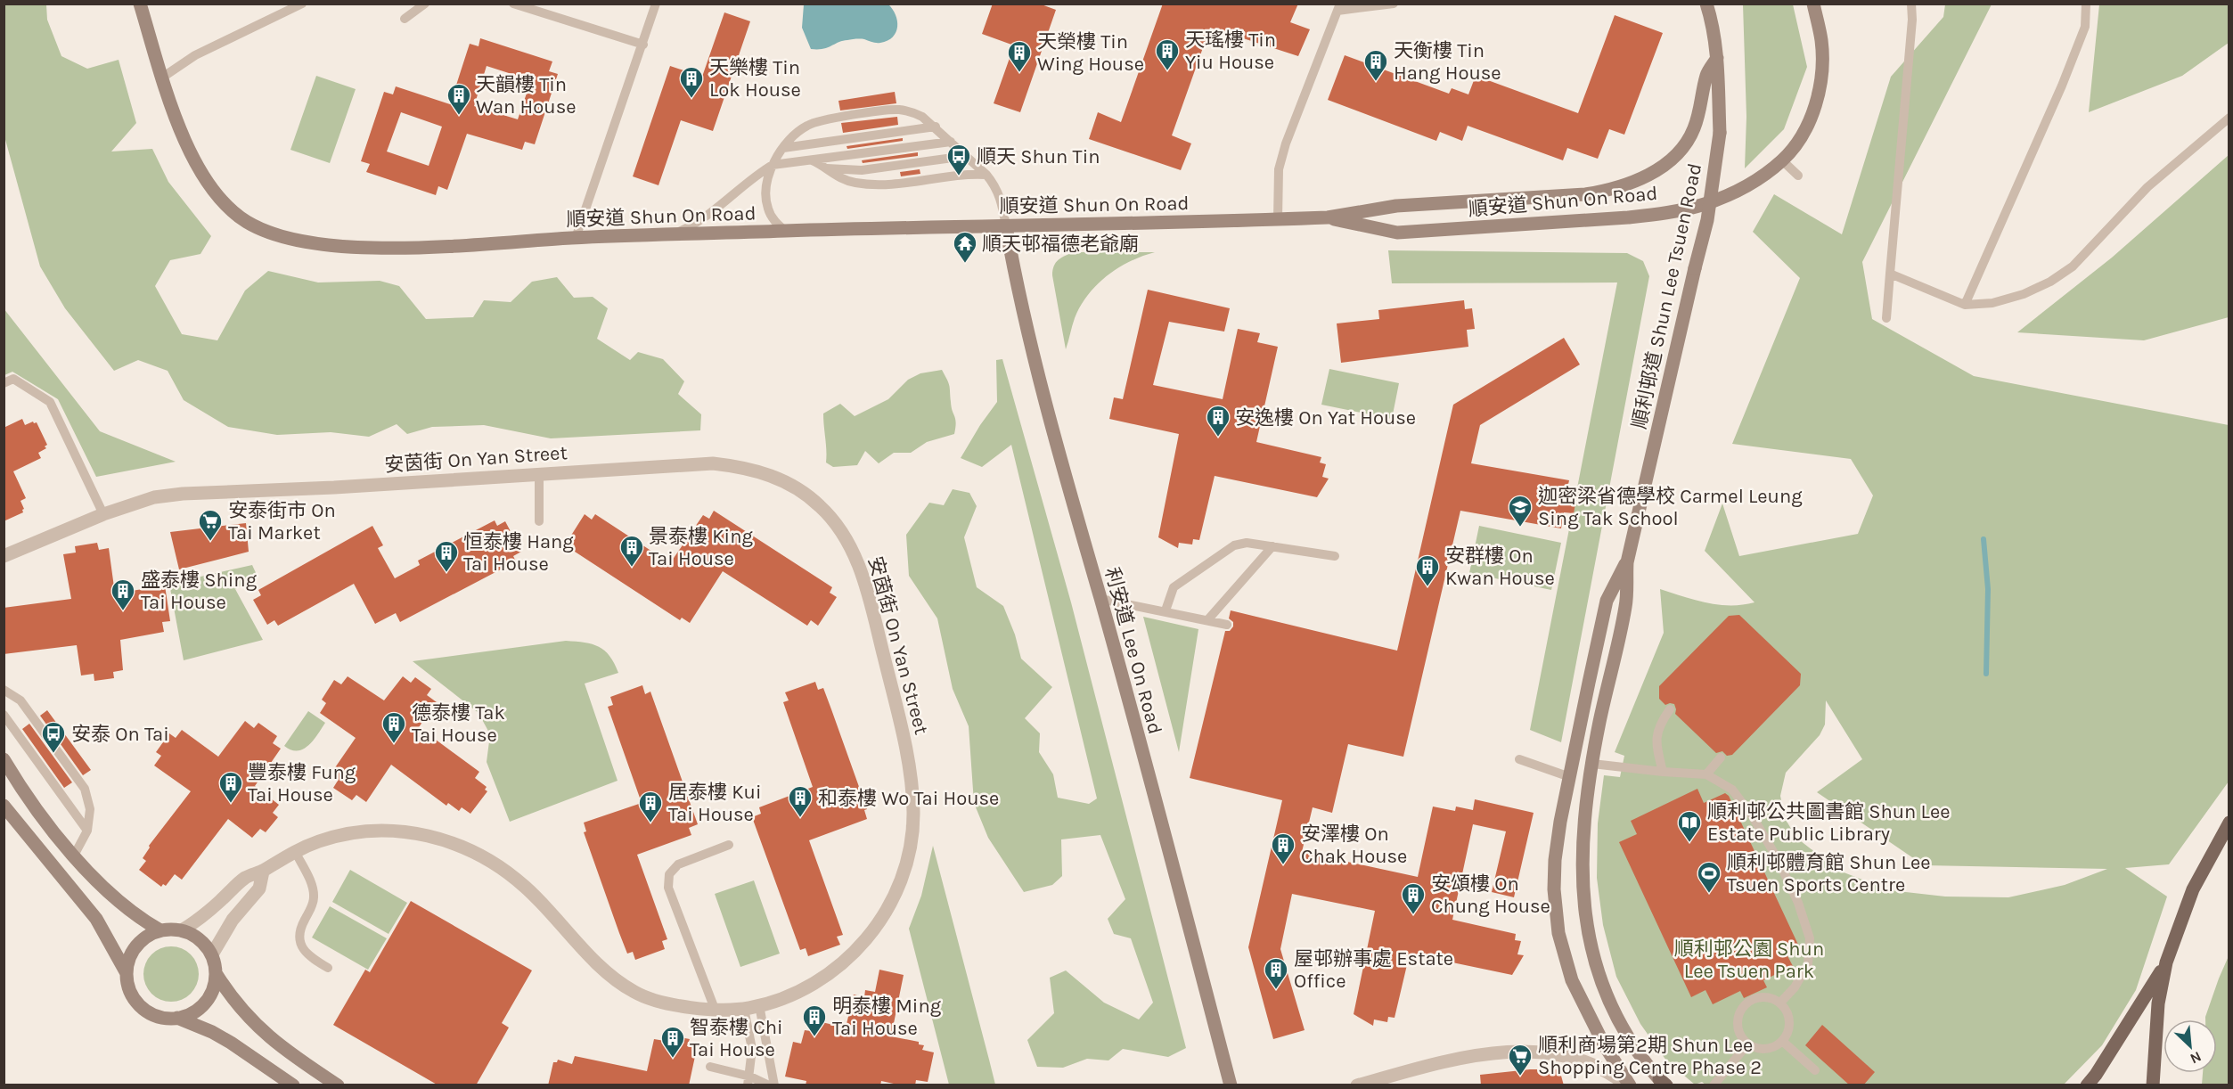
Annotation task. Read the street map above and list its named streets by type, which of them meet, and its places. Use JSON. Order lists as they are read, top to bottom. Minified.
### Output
{"streets":{"street":["順安道 Shun On Road","順利邨道 Shun Lee Tsuen Road","安茵街 On Yan Street","利安道 Lee On Road"]},"crossings":[["順安道 Shun On Road","順利邨道 Shun Lee Tsuen Road"],["順安道 Shun On Road","利安道 Lee On Road"]],"parks":["順利邨公園 Shun Lee Tsuen Park"],"places":{"building":["天瑤樓 Tin Yiu House","天榮樓 Tin Wing House","天衡樓 Tin Hang House","天樂樓 Tin Lok House","天韻樓 Tin Wan House","安逸樓 On Yat House","景泰樓 King Tai House","恒泰樓 Hang Tai House","安群樓 On Kwan House","盛泰樓 Shing Tai House","德泰樓 Tak Tai House","豐泰樓 Fung Tai House","和泰樓 Wo Tai House","居泰樓 Kui Tai House","安澤樓 On Chak House","安頌樓 On Chung House","屋邨辦事處 Estate Office","明泰樓 Ming Tai House","智泰樓 Chi Tai House"],"bus stop":["順天 Shun Tin","安泰 On Tai"],"temple":["順天邨福德老爺廟"],"school or university":["迦密梁省德學校 Carmel Leung Sing Tak School"],"supermarket":["安泰街市 On Tai Market","順利商場第2期 Shun Lee Shopping Centre Phase 2"],"library":["順利邨公共圖書館 Shun Lee Estate Public Library"],"sports":["順利邨體育館 Shun Lee Tsuen Sports Centre"]},"north":"bottom right"}
